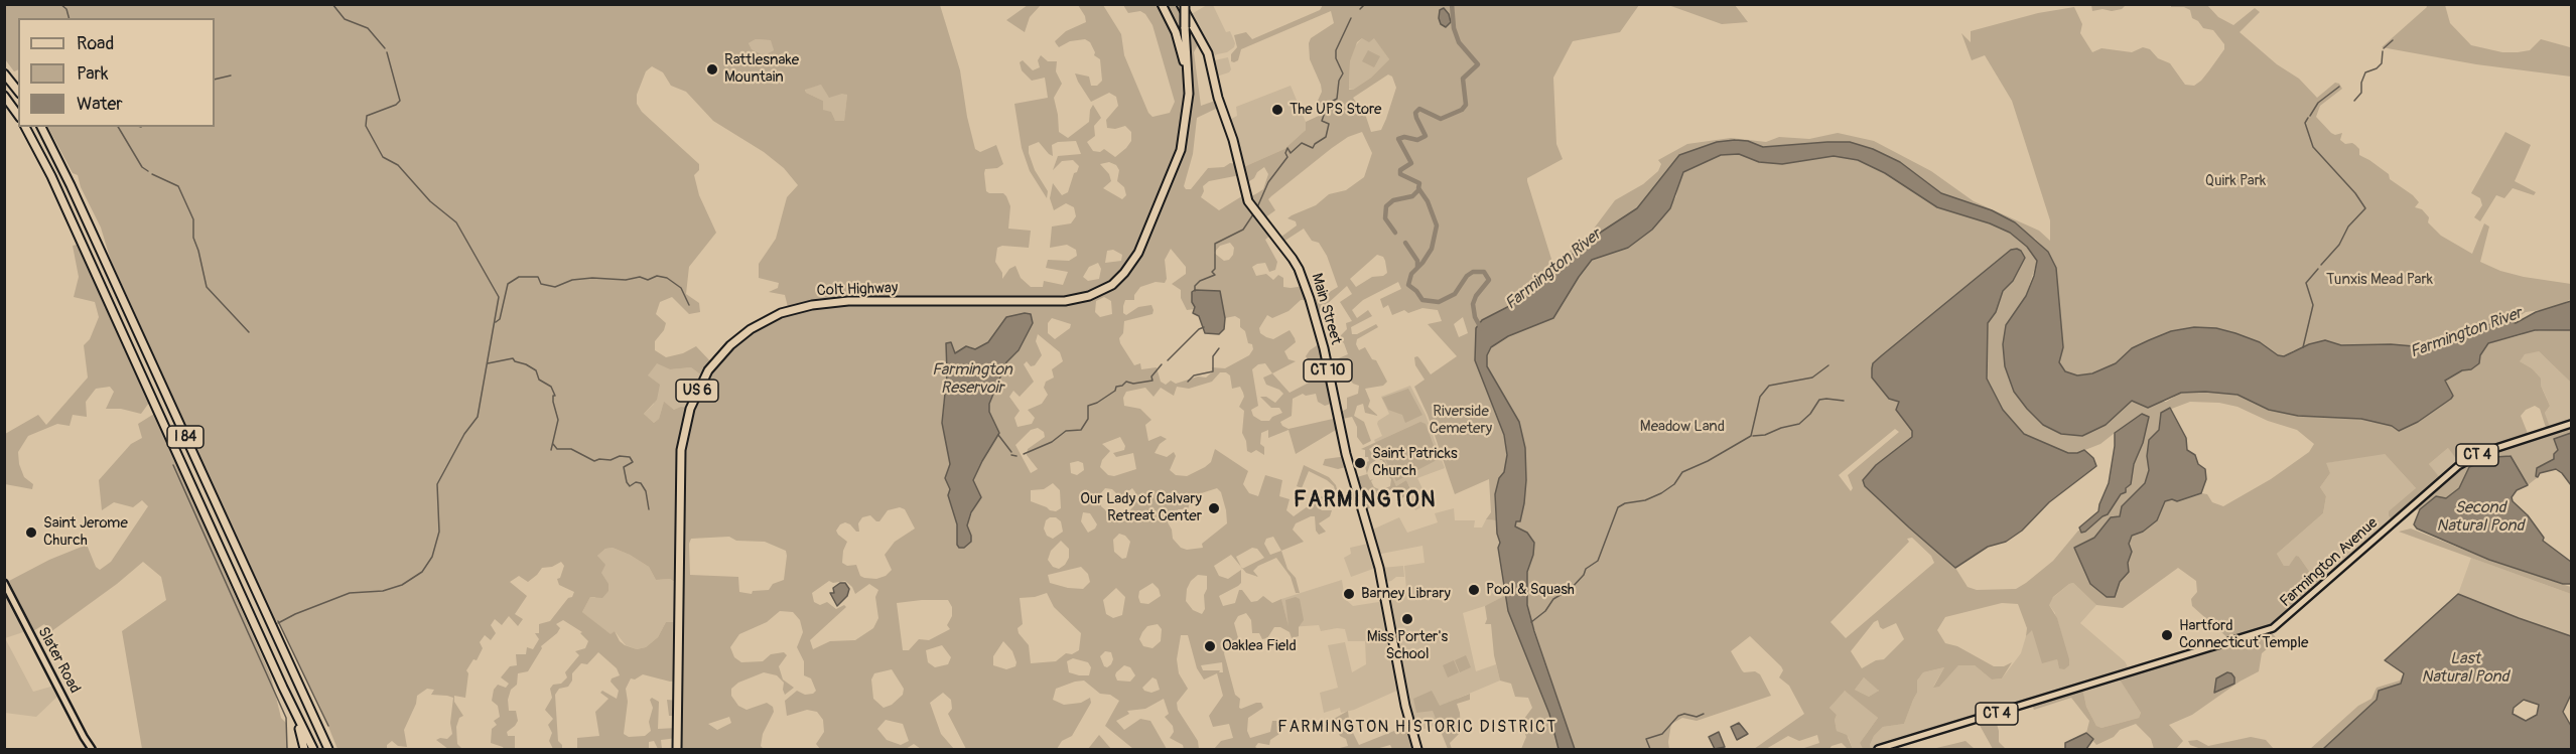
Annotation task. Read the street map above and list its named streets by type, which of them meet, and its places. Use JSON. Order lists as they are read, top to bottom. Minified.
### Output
{"streets":{"highway":["Colt Highway","Main Street","CT 10","US 6","I 84"],"main road":["CT 4","Farmington Avenue","Slater Road"]},"crossings":[["Colt Highway","Main Street"]],"districts":["FARMINGTON","FARMINGTON HISTORIC DISTRICT"],"water":["Farmington River","Farmington Reservoir","Second Natural Pond","Last Natural Pond"],"parks":["Quirk Park","Tunxis Mead Park","Riverside Cemetery","Meadow Land"],"places":["Rattlesnake Mountain","The UPS Store","Saint Patricks Church","Our Lady of Calvary Retreat Center","Saint Jerome Church","Pool & Squash","Barney Library","Miss Porter's School","Hartford Connecticut Temple","Oaklea Field"],"legend":["Road","Park","Water"]}
